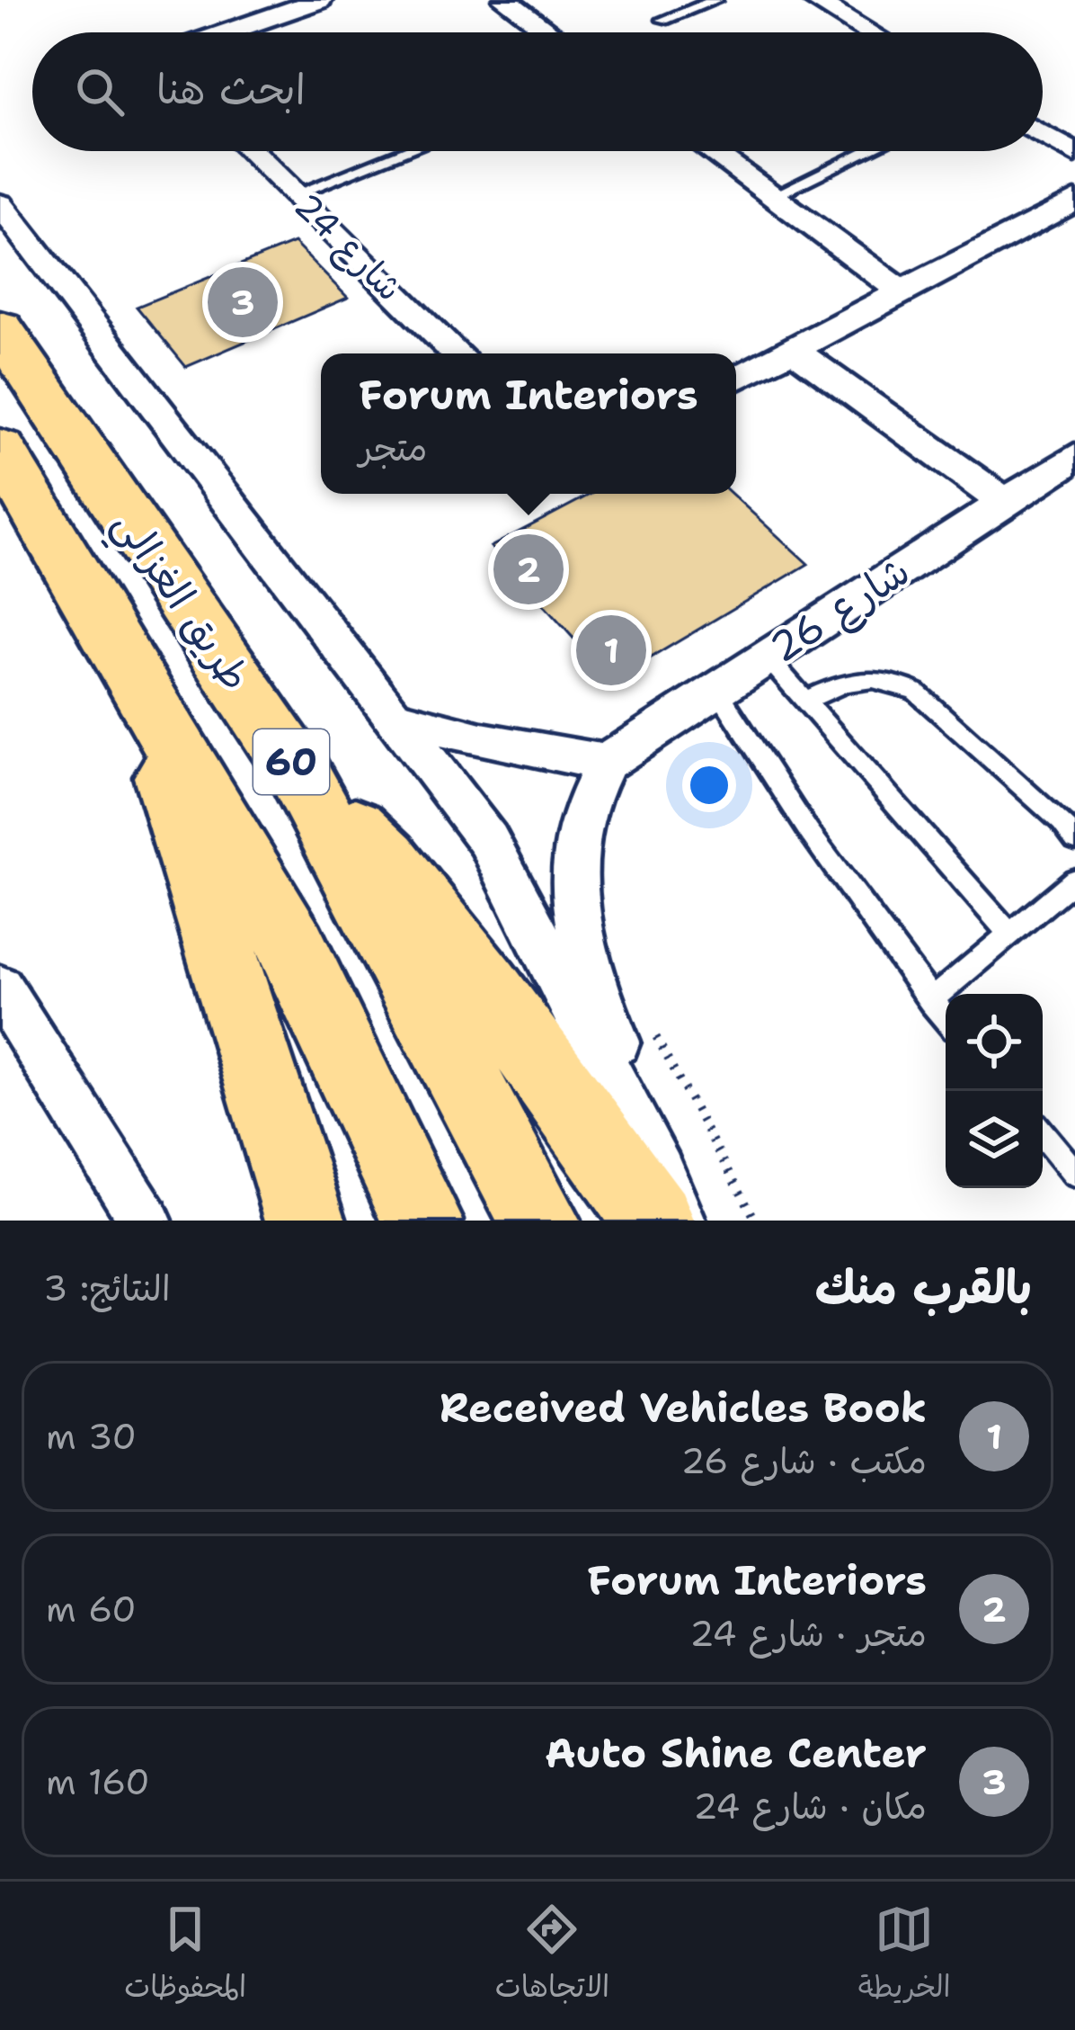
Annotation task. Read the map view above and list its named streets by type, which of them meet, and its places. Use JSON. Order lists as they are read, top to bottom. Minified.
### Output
{"streets":{"highway":["طريق الغزالي","60"],"street":["شارع 24","شارع 26"]},"page":{"search":"ابحث هنا","pins":["3","2","1"],"popup":["Forum Interiors","متجر"],"heading":["بالقرب منك","النتائج: 3"],"list":[{"mark":"1","name":"Received Vehicles Book","note":"مكتب · شارع 26","value":"30 m"},{"mark":"2","name":"Forum Interiors","note":"متجر · شارع 24","value":"60 m"},{"mark":"3","name":"Auto Shine Center","note":"مكان · شارع 24","value":"160 m"}],"nav":["الخريطة","الاتجاهات","المحفوظات"]}}
